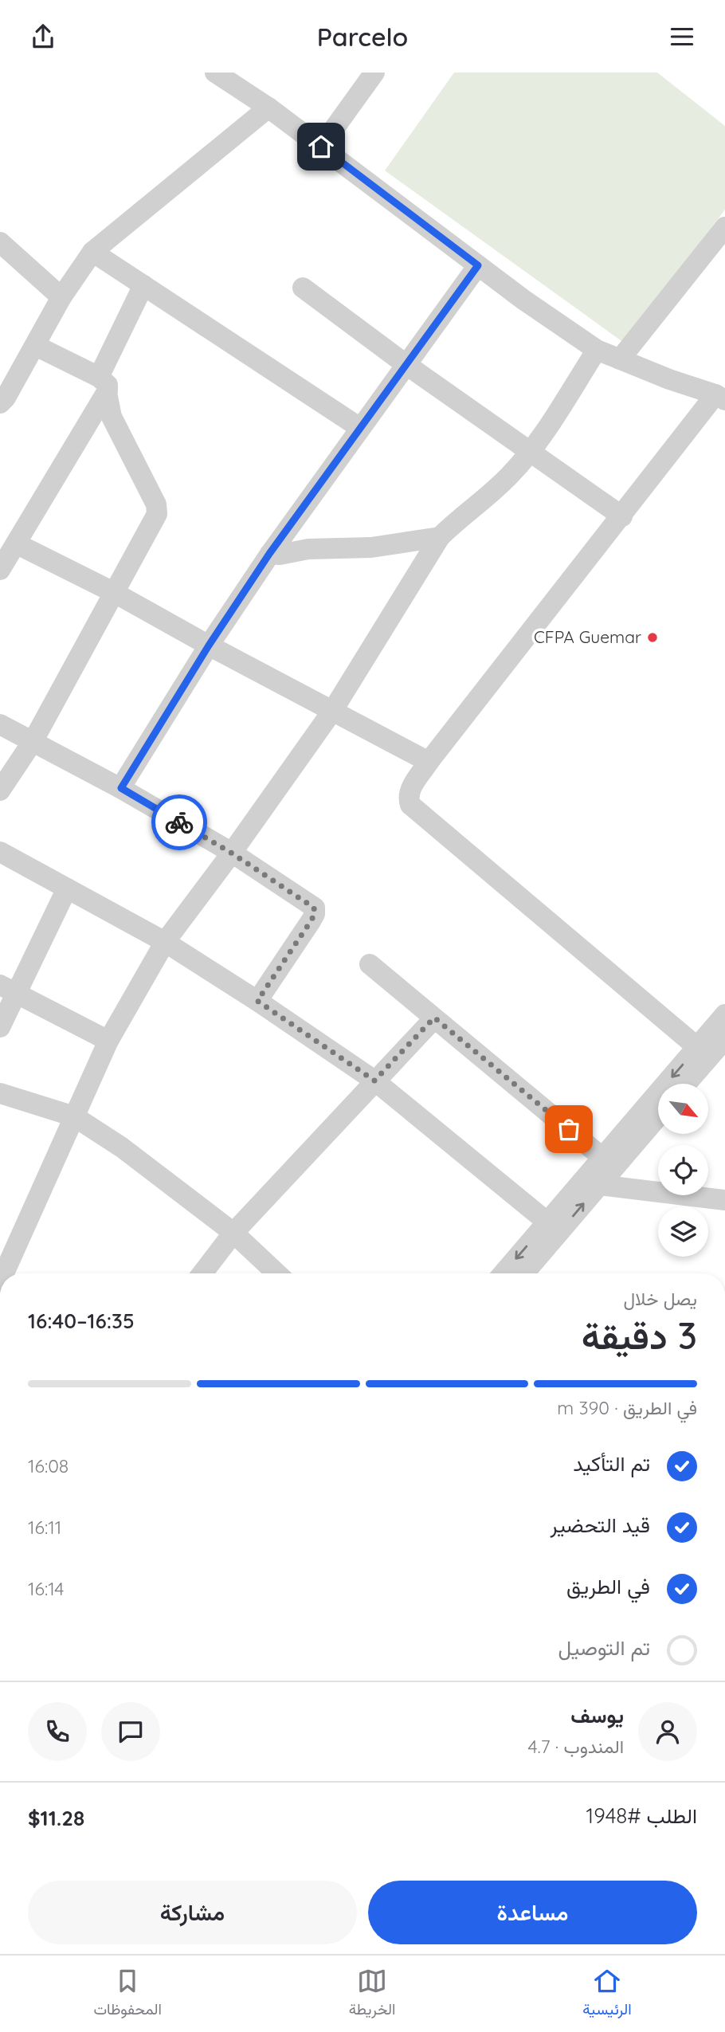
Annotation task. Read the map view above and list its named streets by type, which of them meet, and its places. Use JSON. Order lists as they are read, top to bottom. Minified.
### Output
{"places":["CFPA Guemar"],"north":"bottom right","page":{"header":"Parcelo","heading":["3 دقيقة","يصل خلال","16:35–16:40"],"panel":["يوسف","المندوب · 4.7","الطلب #1948","$11.28"],"bar":"في الطريق · 390 m","list":[["تم التأكيد","16:08"],["قيد التحضير","16:11"],["في الطريق","16:14"],"تم التوصيل"],"buttons":["مساعدة","مشاركة"],"tabs":["الرئيسية","الخريطة","المحفوظات"]}}
